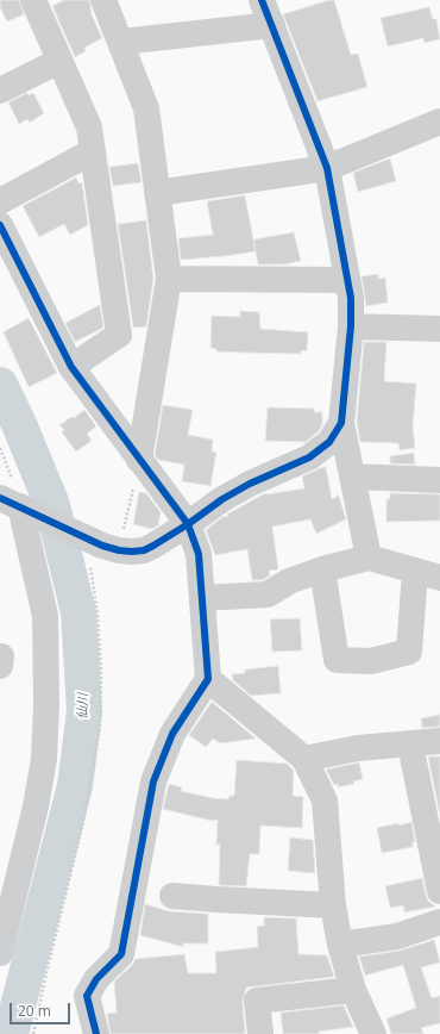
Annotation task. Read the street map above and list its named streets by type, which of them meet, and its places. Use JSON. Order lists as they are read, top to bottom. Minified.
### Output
{"water":["仙川"],"scale_bar":"20 m"}
